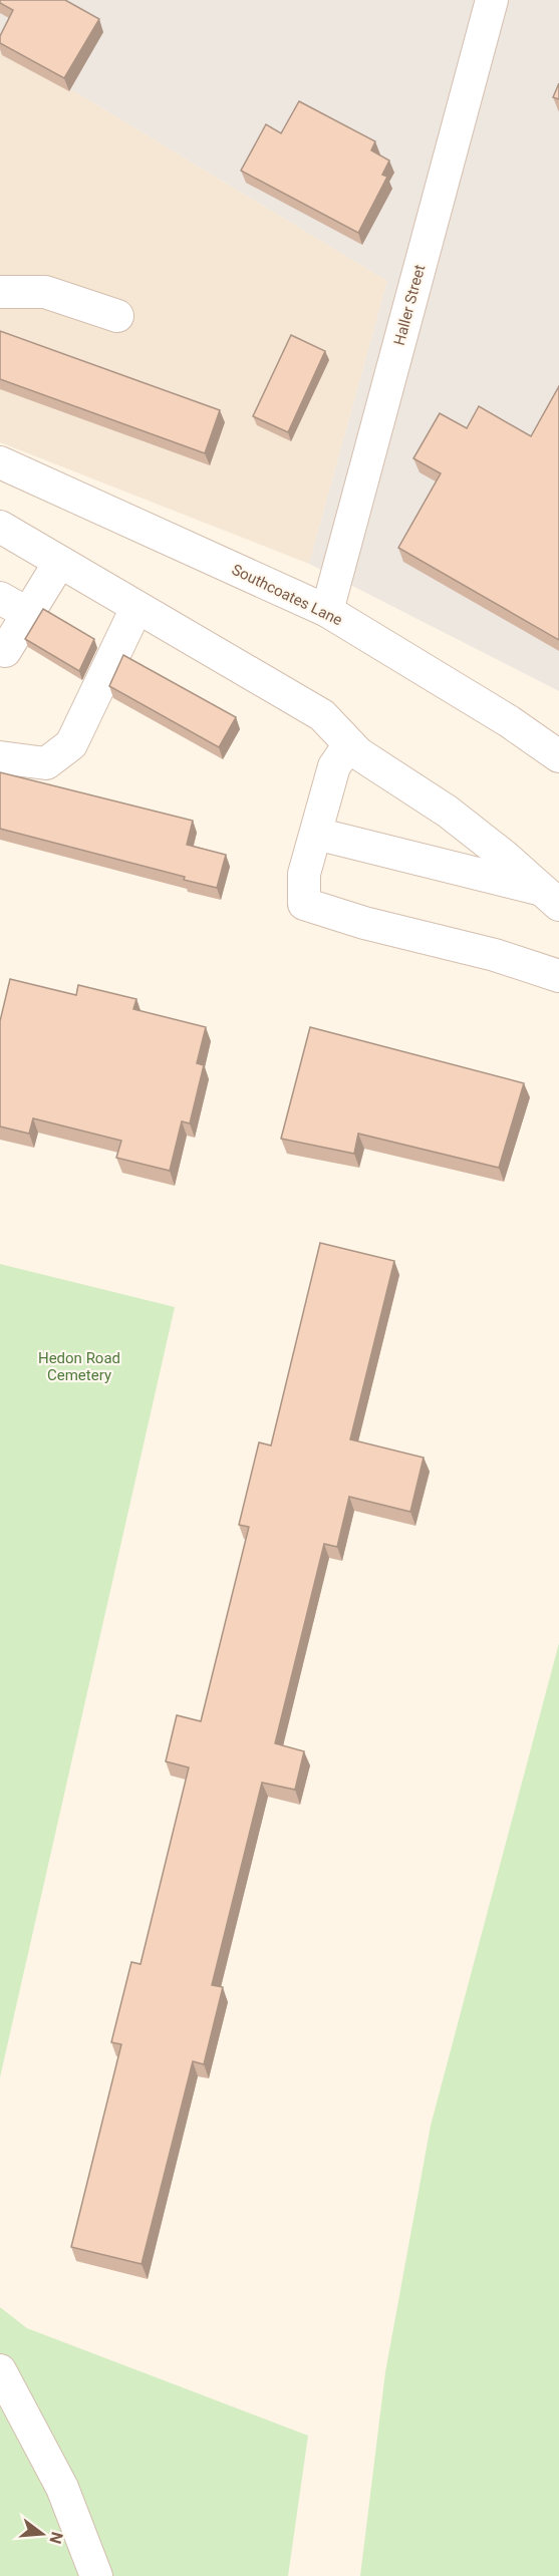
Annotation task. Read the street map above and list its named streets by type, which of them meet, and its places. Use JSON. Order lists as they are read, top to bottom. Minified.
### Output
{"streets":{"street":["Haller Street","Southcoates Lane"]},"crossings":[["Haller Street","Southcoates Lane"]],"parks":["Hedon Road Cemetery"],"north":"right"}
